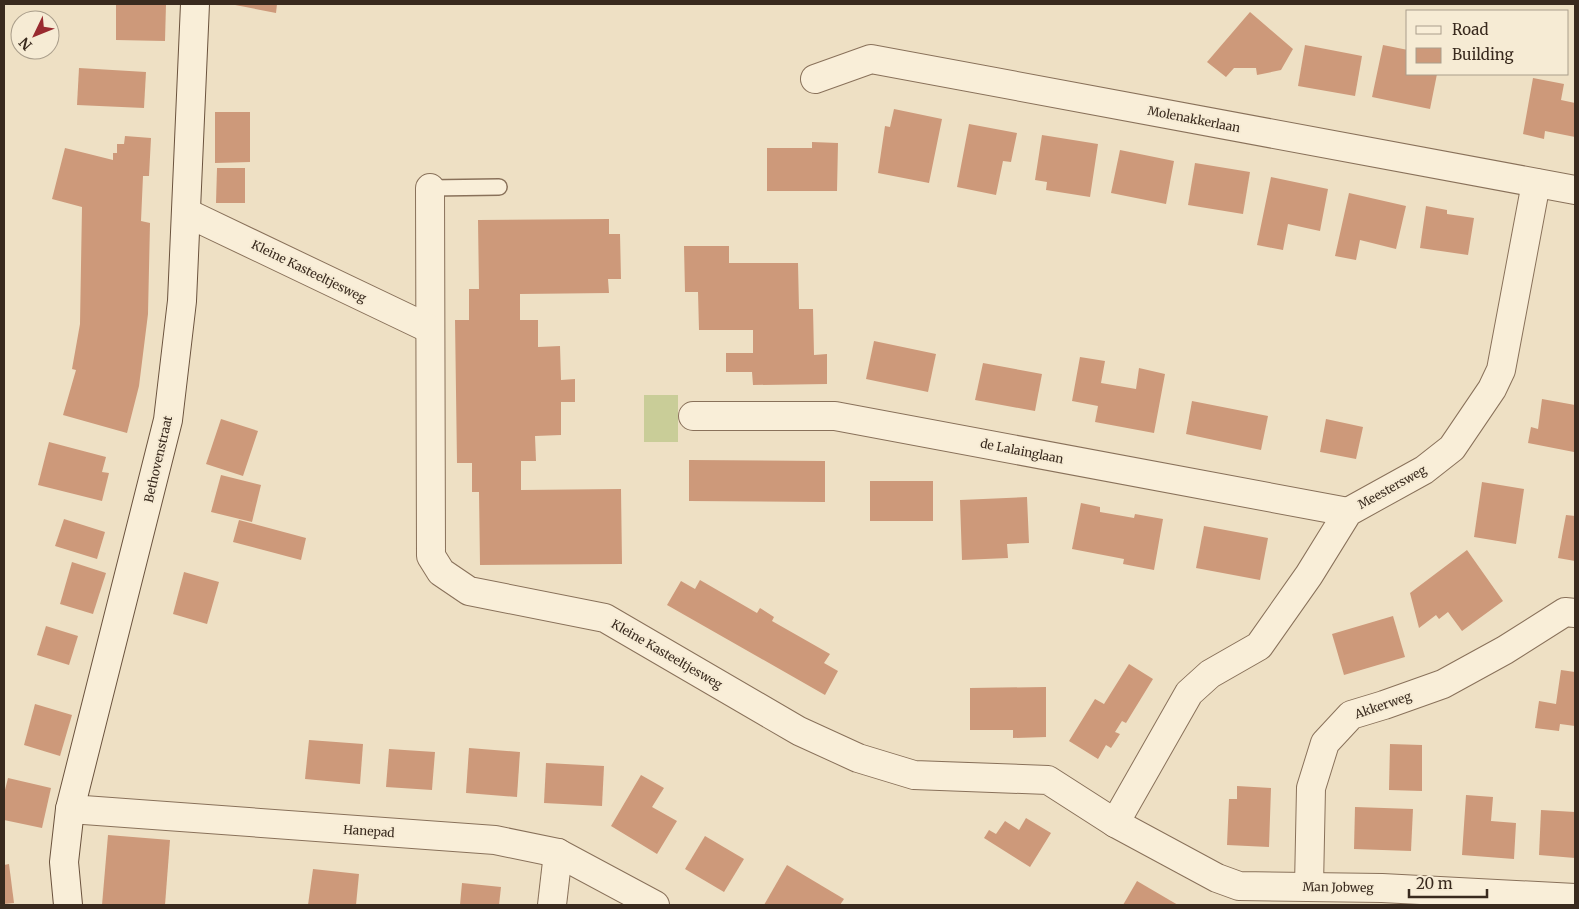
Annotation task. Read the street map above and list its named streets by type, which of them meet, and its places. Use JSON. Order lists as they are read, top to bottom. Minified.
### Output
{"streets":{"street":["Molenakkerlaan","Kleine Kasteeltjesweg","de Lalainglaan","Bethovenstraat","Meestersweg","Akkerweg","Hanepad","Man Jobweg"]},"crossings":[["Molenakkerlaan","Meestersweg"],["Kleine Kasteeltjesweg","Bethovenstraat"],["Kleine Kasteeltjesweg","Meestersweg"],["Kleine Kasteeltjesweg","Man Jobweg"],["de Lalainglaan","Meestersweg"],["Bethovenstraat","Hanepad"],["Meestersweg","Man Jobweg"],["Akkerweg","Man Jobweg"]],"legend":["Road","Building"],"scale_bar":"20 m","north":"bottom left"}
